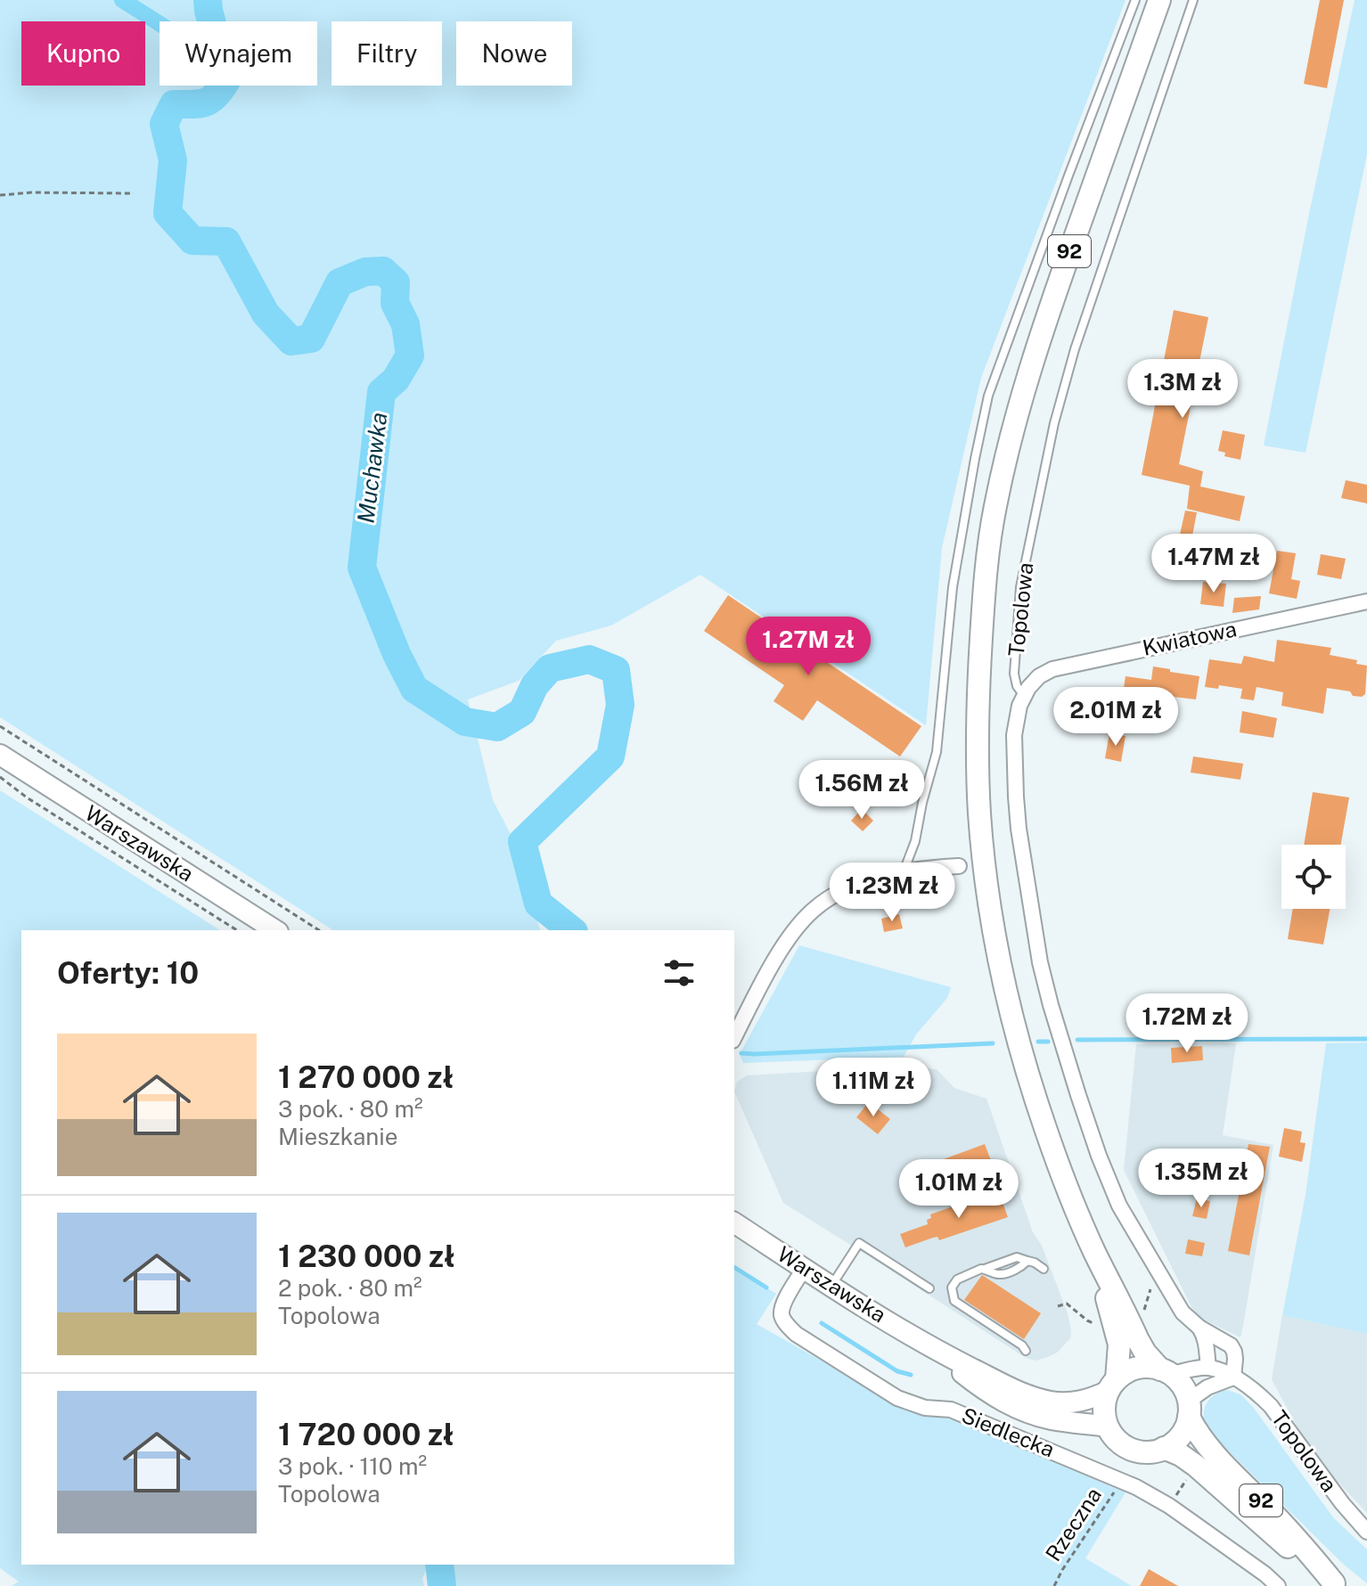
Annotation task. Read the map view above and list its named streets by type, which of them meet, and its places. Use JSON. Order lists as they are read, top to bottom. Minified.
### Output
{"streets":{"main road":["92","Warszawska"],"street":["Topolowa","Kwiatowa","Siedlecka"],"path":["Rzeczna"]},"crossings":[["92","Warszawska"],["Topolowa","Kwiatowa"],["Warszawska","Siedlecka"],["Siedlecka","Rzeczna"]],"water":["Muchawka"],"page":{"chip":["Kupno","Wynajem","Filtry","Nowe"],"price":["1.3M zł","1.47M zł","1.27M zł","2.01M zł","1.56M zł","1.23M zł","1.72M zł","1.11M zł","1.35M zł","1.01M zł"],"heading":"Oferty: 10","list":[{"name":"1 270 000 zł","note":"3 pok. · 80 m² · Mieszkanie"},{"name":"1 230 000 zł","note":"2 pok. · 80 m² · Topolowa"},{"name":"1 720 000 zł","note":"3 pok. · 110 m² · Topolowa"}]}}
